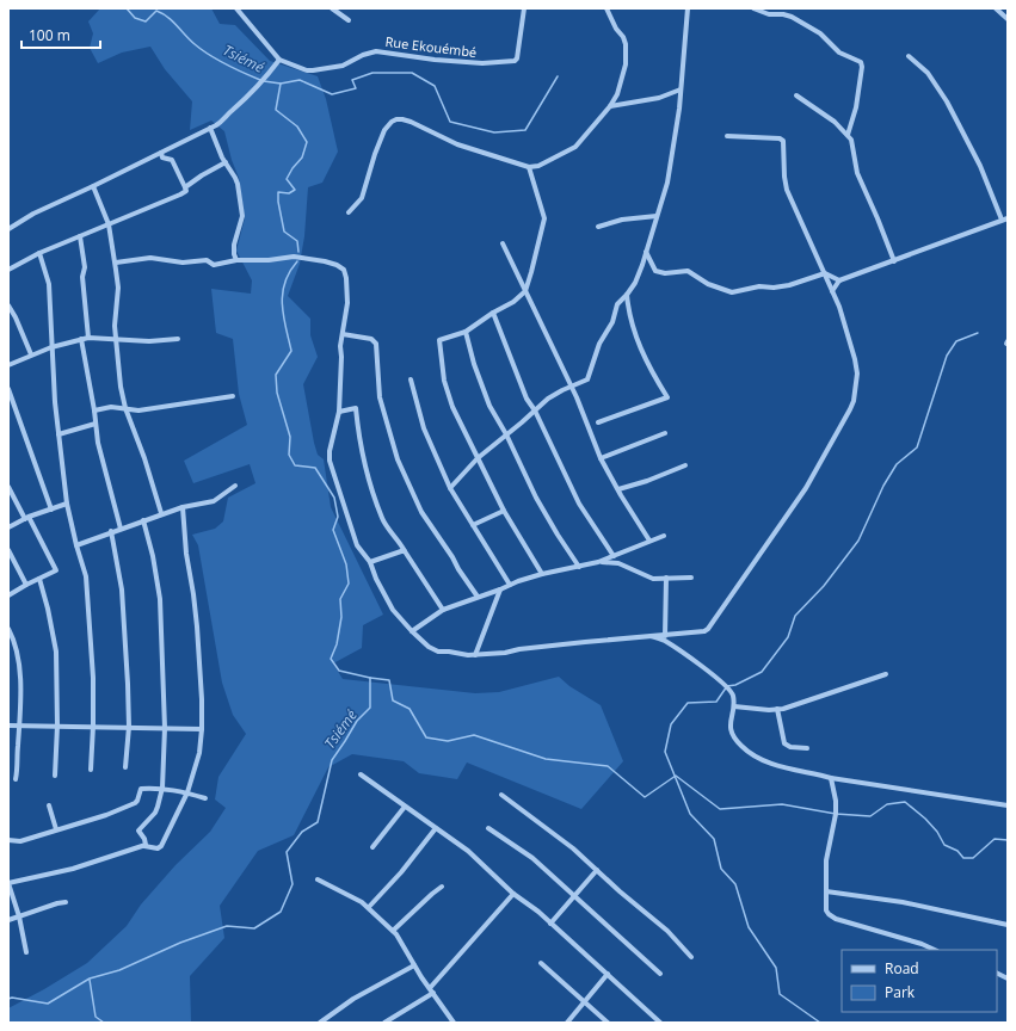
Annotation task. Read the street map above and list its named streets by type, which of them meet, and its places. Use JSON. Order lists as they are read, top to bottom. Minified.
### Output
{"streets":{"street":["Rue Ekouémbé"]},"water":["Tsiémé"],"legend":["Road","Park"],"scale_bar":"100 m"}
